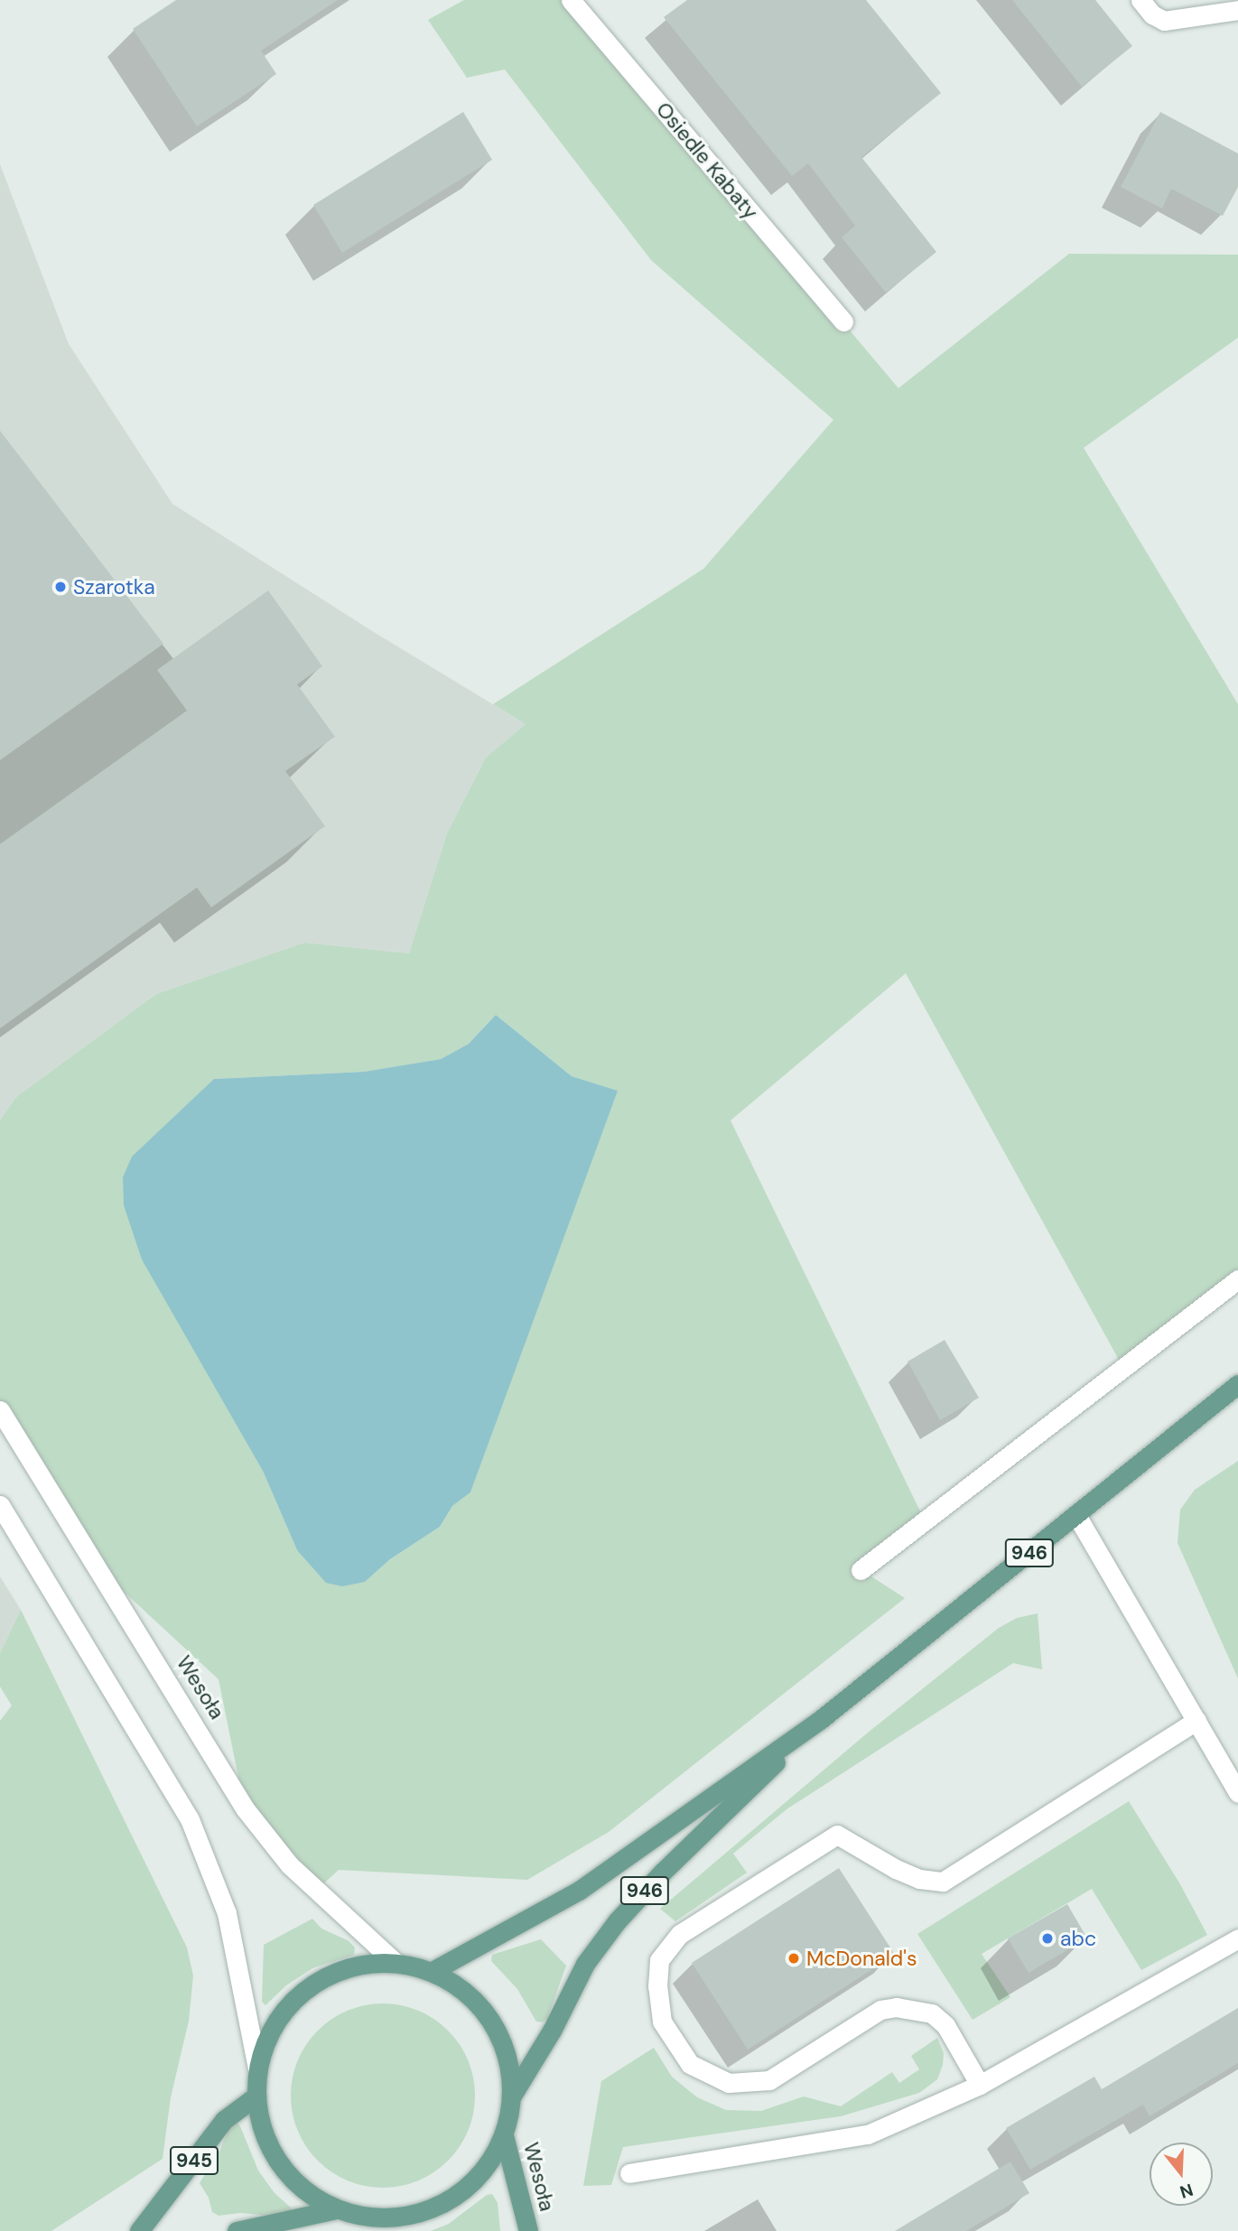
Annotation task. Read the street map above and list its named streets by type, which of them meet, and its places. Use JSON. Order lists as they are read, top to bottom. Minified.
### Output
{"streets":{"main road":["946","Wesoła","945"],"street":["Osiedle Kabaty"]},"places":["Szarotka","abc","McDonald's"],"north":"bottom"}
